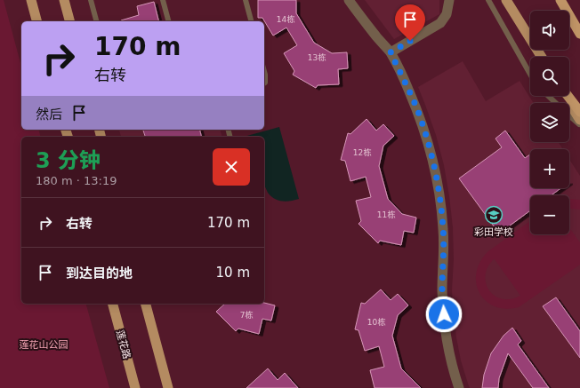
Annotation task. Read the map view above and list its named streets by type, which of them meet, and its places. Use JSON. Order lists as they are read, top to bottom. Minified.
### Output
{"streets":{"main road":["莲花路"]},"parks":["莲花山公园"],"places":{"school or university":["彩田学校"]},"house_numbers":["14栋","13栋","12栋","11栋","7栋","10栋"],"page":{"map_buttons":["+","−"],"turn":["170 m","右转"],"then":"然后","heading":["3 分钟","180 m · 13:19"],"list":[{"name":"右转","value":"170 m"},{"name":"到达目的地","value":"10 m"}]}}
